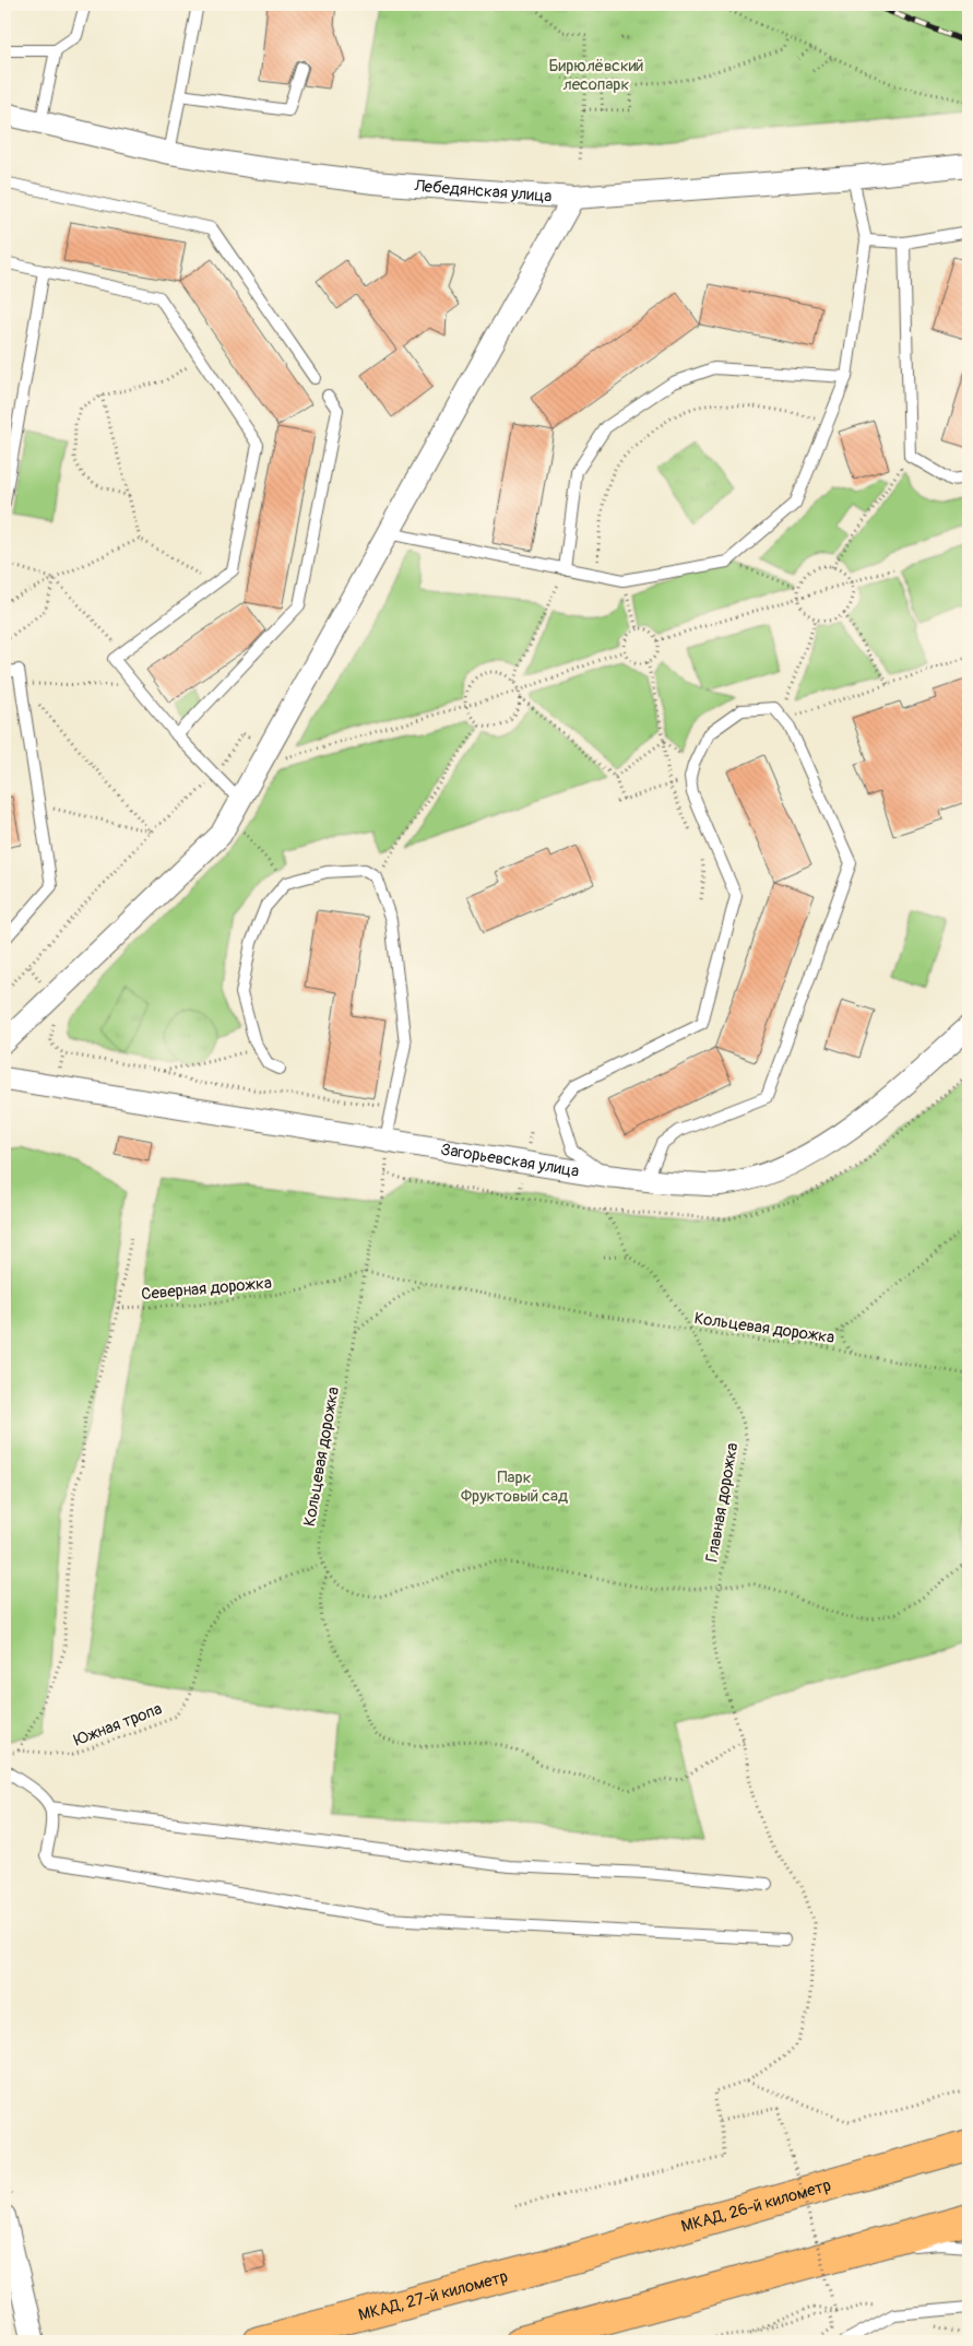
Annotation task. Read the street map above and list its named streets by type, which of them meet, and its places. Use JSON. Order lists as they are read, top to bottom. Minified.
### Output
{"streets":{"highway":["МКАД, 26-й километр","МКАД, 27-й километр"],"street":["Лебедянская улица","Загорьевская улица"],"path":["Северная дорожка","Кольцевая дорожка","Главная дорожка","Южная тропа"]},"crossings":[["Северная дорожка","Кольцевая дорожка"],["Кольцевая дорожка","Главная дорожка"],["Кольцевая дорожка","Южная тропа"],["МКАД, 26-й километр","МКАД, 27-й километр"]],"parks":["Бирюлёвский лесопарк","Парк Фруктовый сад"]}
